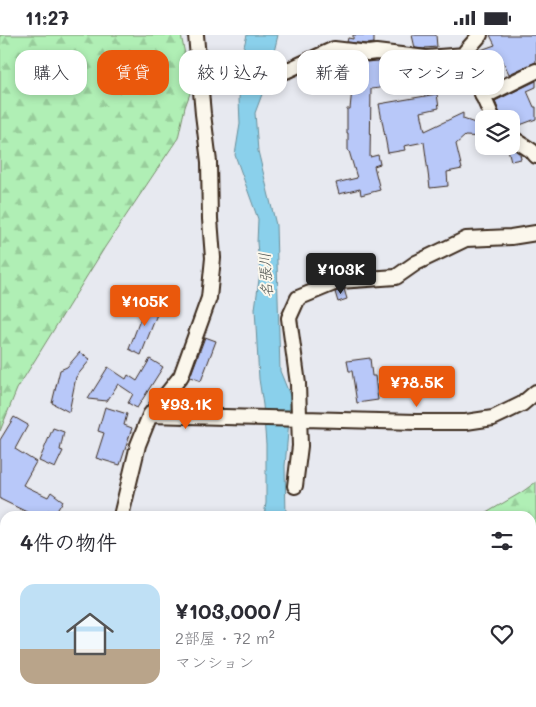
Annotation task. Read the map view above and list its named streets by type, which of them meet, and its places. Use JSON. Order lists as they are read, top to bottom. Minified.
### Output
{"water":["名張川"],"page":{"status":"11:27","chip":["購入","賃貸","絞り込み","新着","マンション"],"price":["¥103K","¥105K","¥78.5K","¥93.1K"],"heading":"4件の物件","list":[{"name":"¥103,000/月","note":"2部屋 · 72 m² · マンション"}]}}
